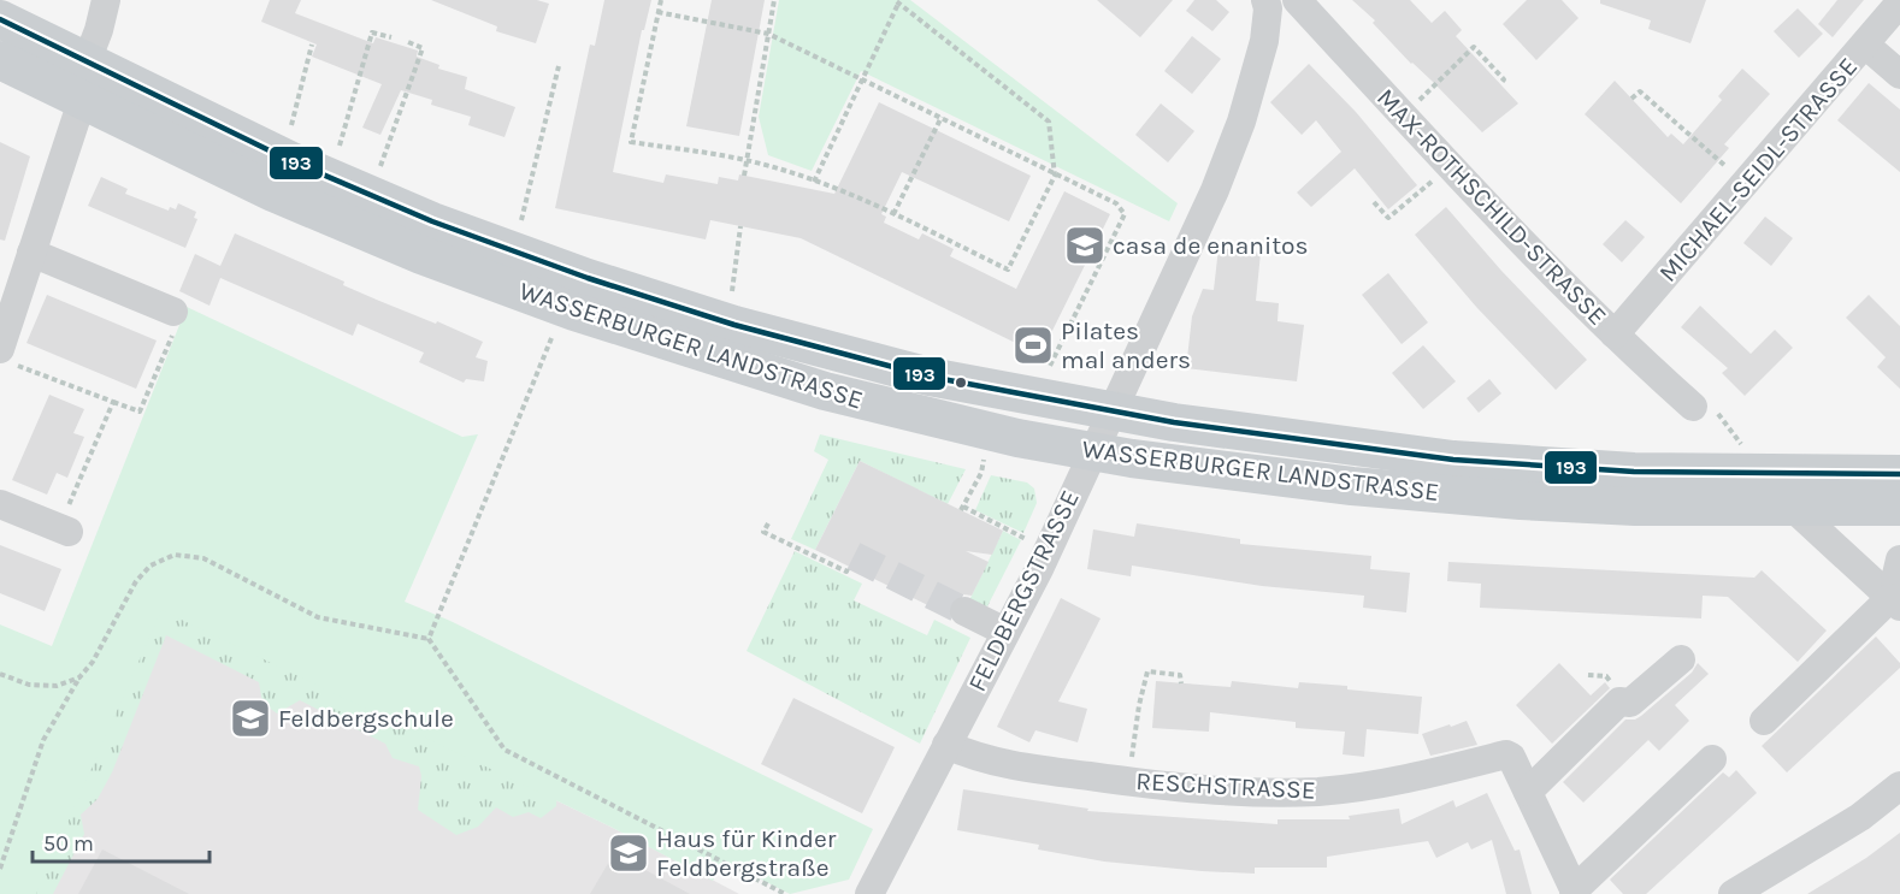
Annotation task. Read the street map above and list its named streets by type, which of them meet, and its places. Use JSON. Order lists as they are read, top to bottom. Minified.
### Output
{"streets":{"main road":["WASSERBURGER LANDSTRASSE"],"street":["MICHAEL-SEIDL-STRASSE","MAX-ROTHSCHILD-STRASSE","FELDBERGSTRASSE","RESCHSTRASSE"]},"crossings":[["MICHAEL-SEIDL-STRASSE","MAX-ROTHSCHILD-STRASSE"],["WASSERBURGER LANDSTRASSE","FELDBERGSTRASSE"],["FELDBERGSTRASSE","RESCHSTRASSE"]],"places":{"school or university":["casa de enanitos","Feldbergschule","Haus für Kinder Feldbergstraße"],"sports":["Pilates mal anders"]},"lines":["transit line 193"],"scale_bar":"50 m"}
